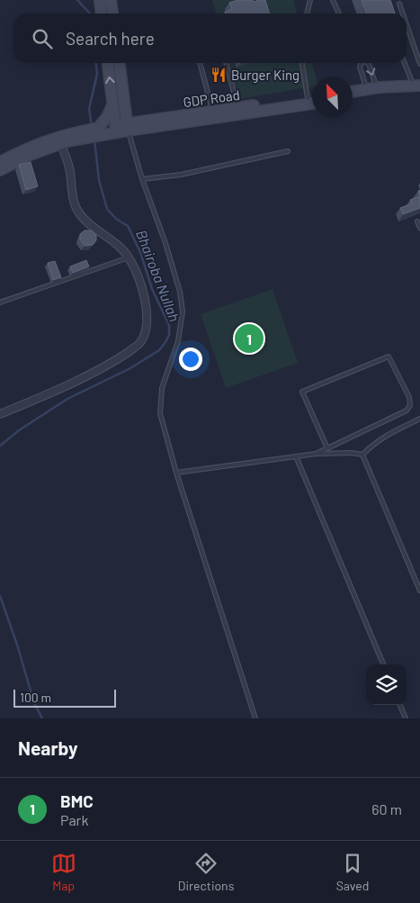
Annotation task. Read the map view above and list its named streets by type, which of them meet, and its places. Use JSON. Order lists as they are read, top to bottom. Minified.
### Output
{"streets":{"main road":["GDP Road"]},"water":["Bhairoba Nullah"],"places":{"restaurant":["Burger King"]},"scale_bar":"100 m","north":"top left","page":{"search":"Search here","pins":"1","scale":"100 m","heading":"Nearby","list":[{"mark":"1","name":"BMC","note":"Park","value":"60 m"}],"nav":["Map","Directions","Saved"]}}
